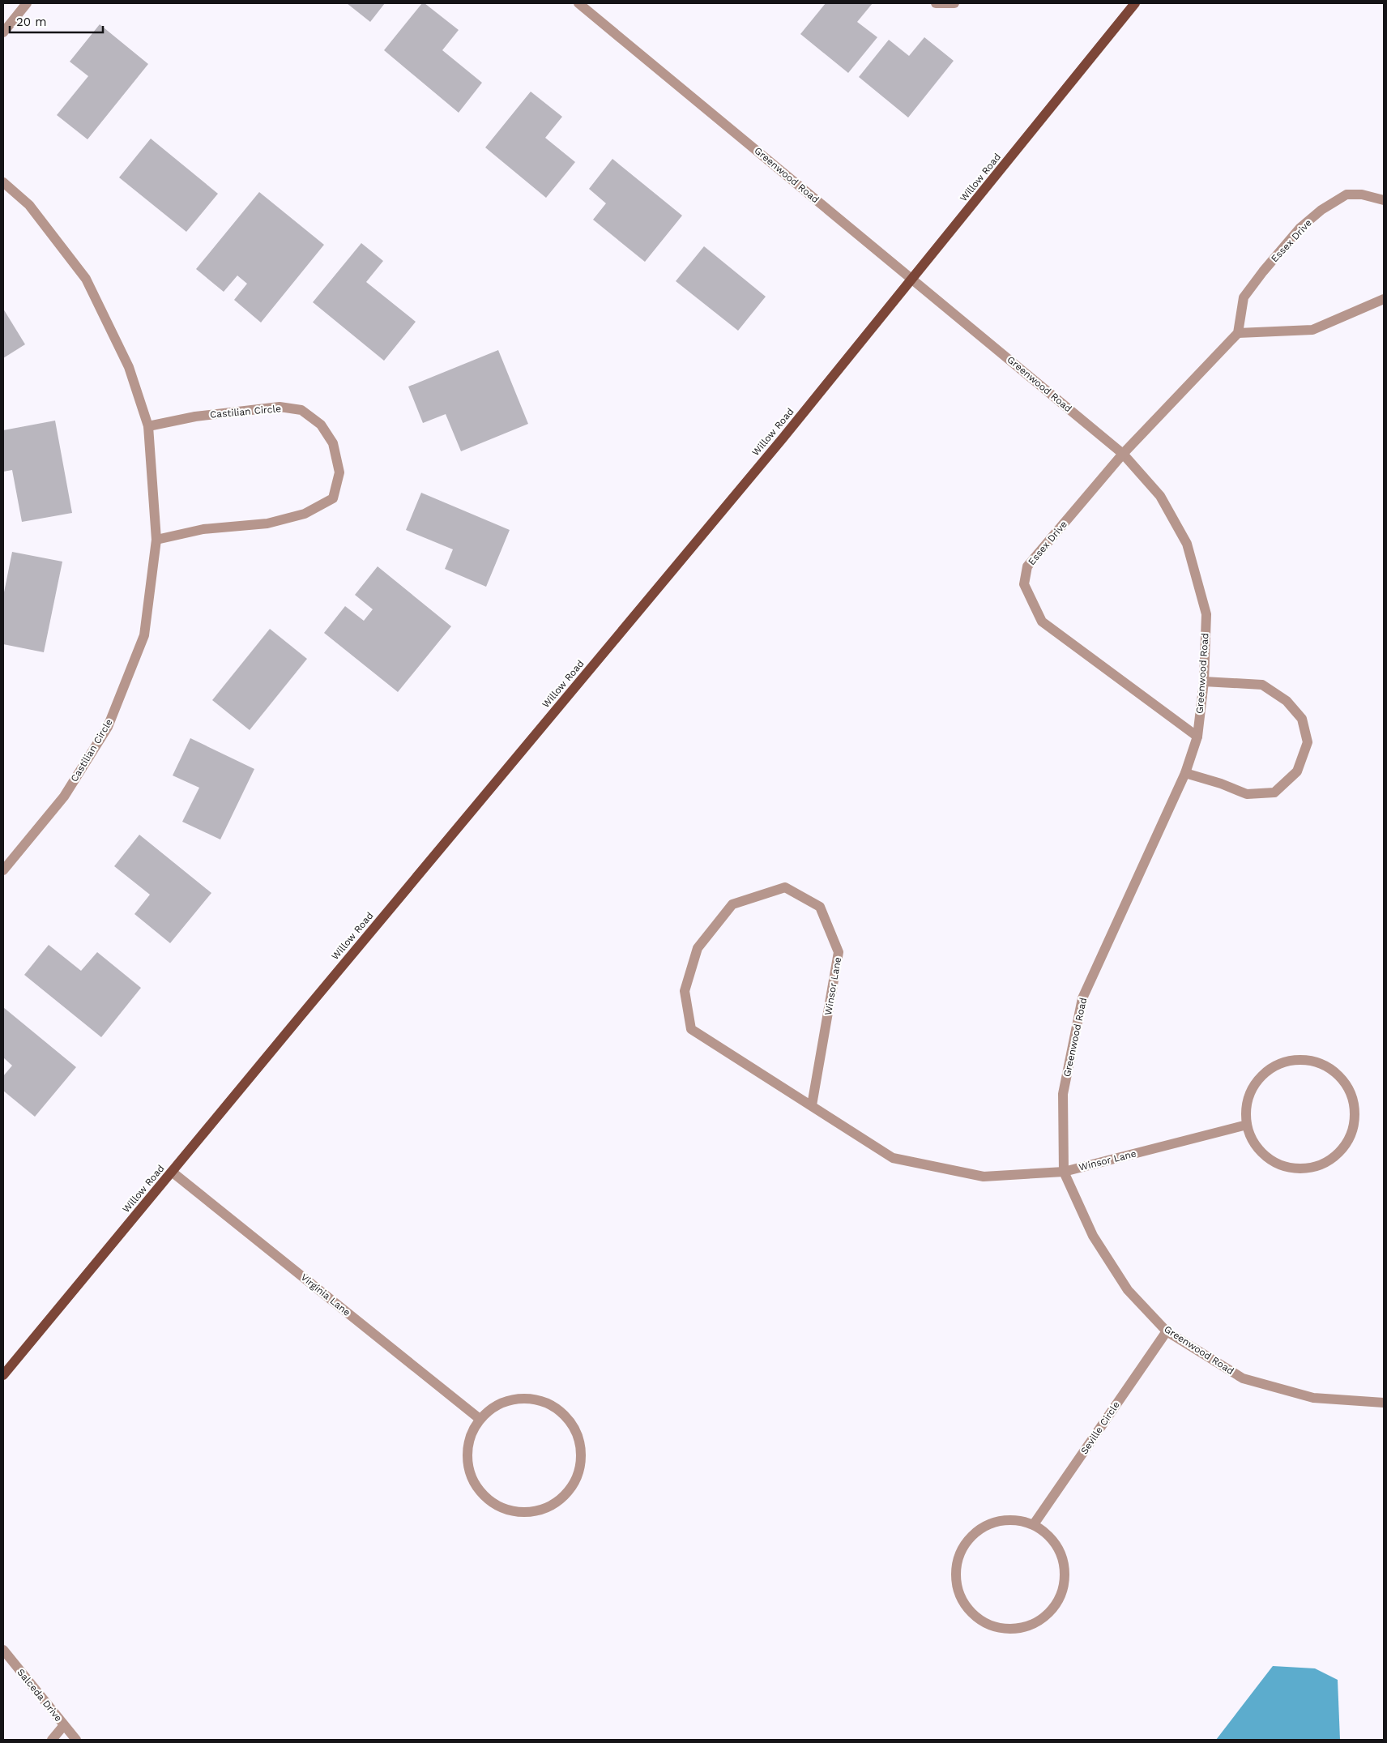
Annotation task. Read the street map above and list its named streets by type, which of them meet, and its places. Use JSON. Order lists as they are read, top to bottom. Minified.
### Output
{"streets":{"main road":["Willow Road"],"street":["Greenwood Road","Essex Drive","Castilian Circle","Winsor Lane","Virginia Lane","Seville Circle","Salceda Drive"]},"crossings":[["Greenwood Road","Willow Road"],["Greenwood Road","Essex Drive"],["Greenwood Road","Winsor Lane"],["Greenwood Road","Seville Circle"],["Willow Road","Virginia Lane"]],"scale_bar":"20 m"}
